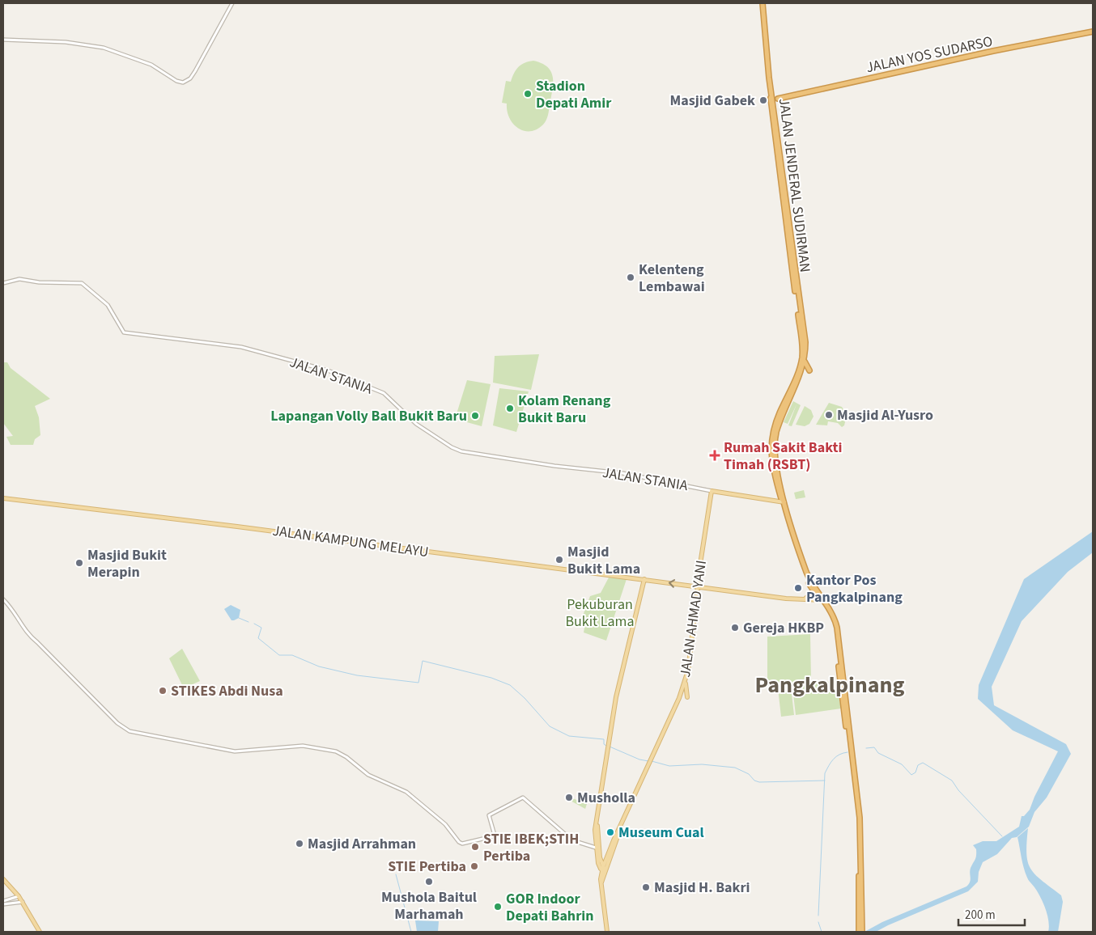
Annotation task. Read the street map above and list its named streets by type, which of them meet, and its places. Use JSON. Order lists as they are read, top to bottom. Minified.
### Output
{"streets":{"highway":["JALAN YOS SUDARSO","JALAN JENDERAL SUDIRMAN"],"main road":["JALAN KAMPUNG MELAYU","JALAN AHMAD YANI"],"street":["JALAN STANIA"]},"crossings":[["JALAN YOS SUDARSO","JALAN JENDERAL SUDIRMAN"],["JALAN JENDERAL SUDIRMAN","JALAN KAMPUNG MELAYU"],["JALAN STANIA","JALAN AHMAD YANI"],["JALAN KAMPUNG MELAYU","JALAN AHMAD YANI"]],"districts":["Pangkalpinang"],"parks":["Pekuburan Bukit Lama"],"places":{"other":["Stadion Depati Amir","Masjid Gabek","Kelenteng Lembawai","Kolam Renang Bukit Baru","Masjid Al-Yusro","Lapangan Volly Ball Bukit Baru","Masjid Bukit Lama","Masjid Bukit Merapin","Kantor Pos Pangkalpinang","Gereja HKBP","STIKES Abdi Nusa","Musholla","Museum Cual","Masjid Arrahman","STIE IBEK;STIH Pertiba","STIE Pertiba","Mushola Baitul Marhamah","Masjid H. Bakri","GOR Indoor Depati Bahrin"],"health":["Rumah Sakit Bakti Timah (RSBT)"]},"scale_bar":"200 m"}
